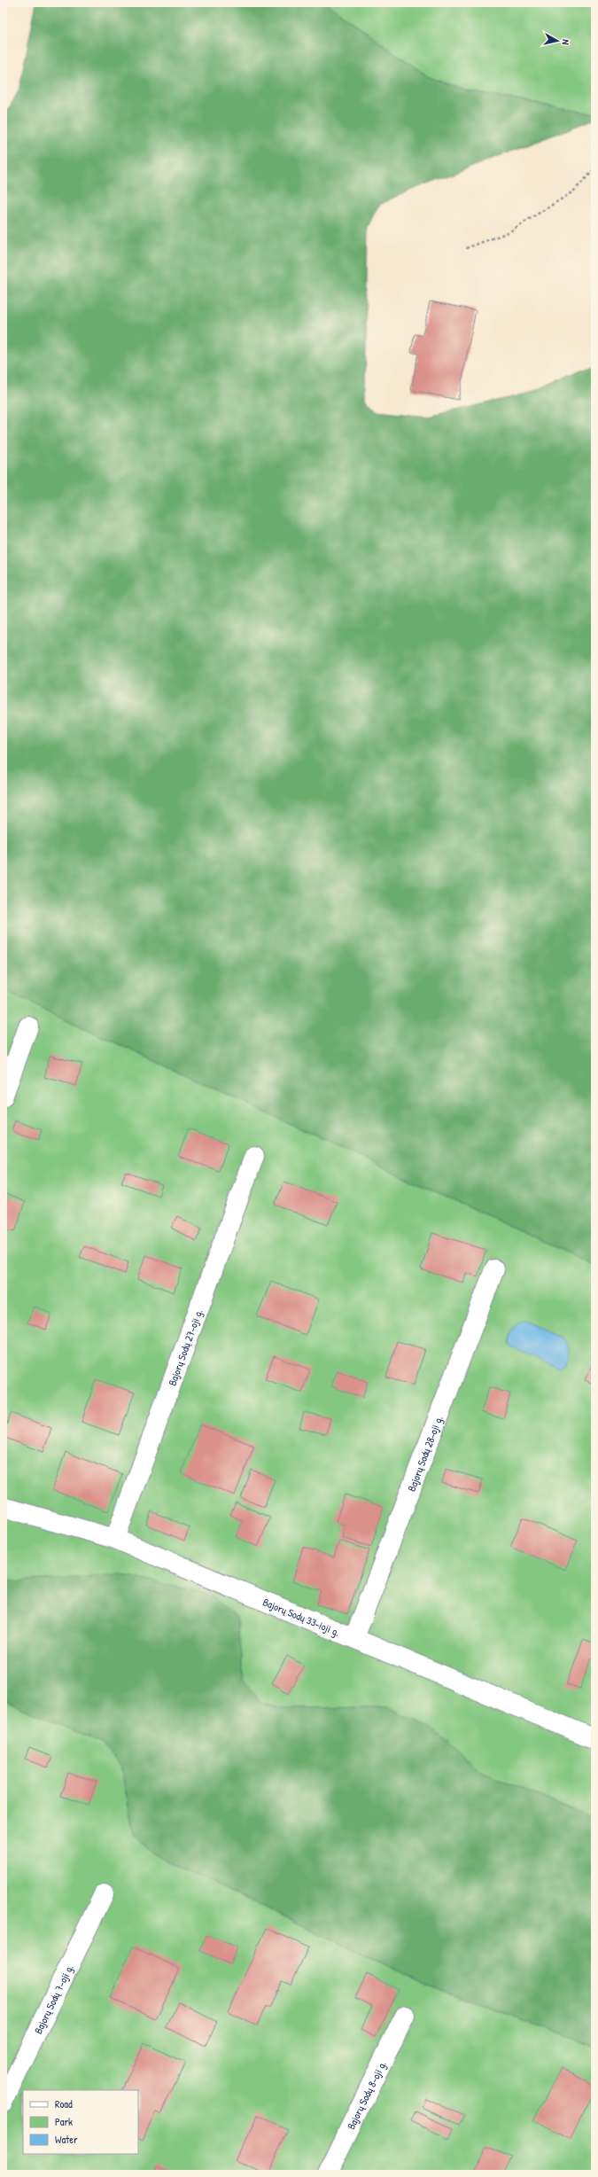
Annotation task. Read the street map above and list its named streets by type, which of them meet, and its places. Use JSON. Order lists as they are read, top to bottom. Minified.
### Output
{"streets":{"street":["Bajorų Sodų 27-oji g.","Bajorų Sodų 28-oji g.","Bajorų Sodų 33-ioji g.","Bajorų Sodų 7-oji g.","Bajorų Sodų 8-oji g."]},"crossings":[["Bajorų Sodų 27-oji g.","Bajorų Sodų 33-ioji g."],["Bajorų Sodų 28-oji g.","Bajorų Sodų 33-ioji g."]],"legend":["Road","Park","Water"],"north":"right"}
